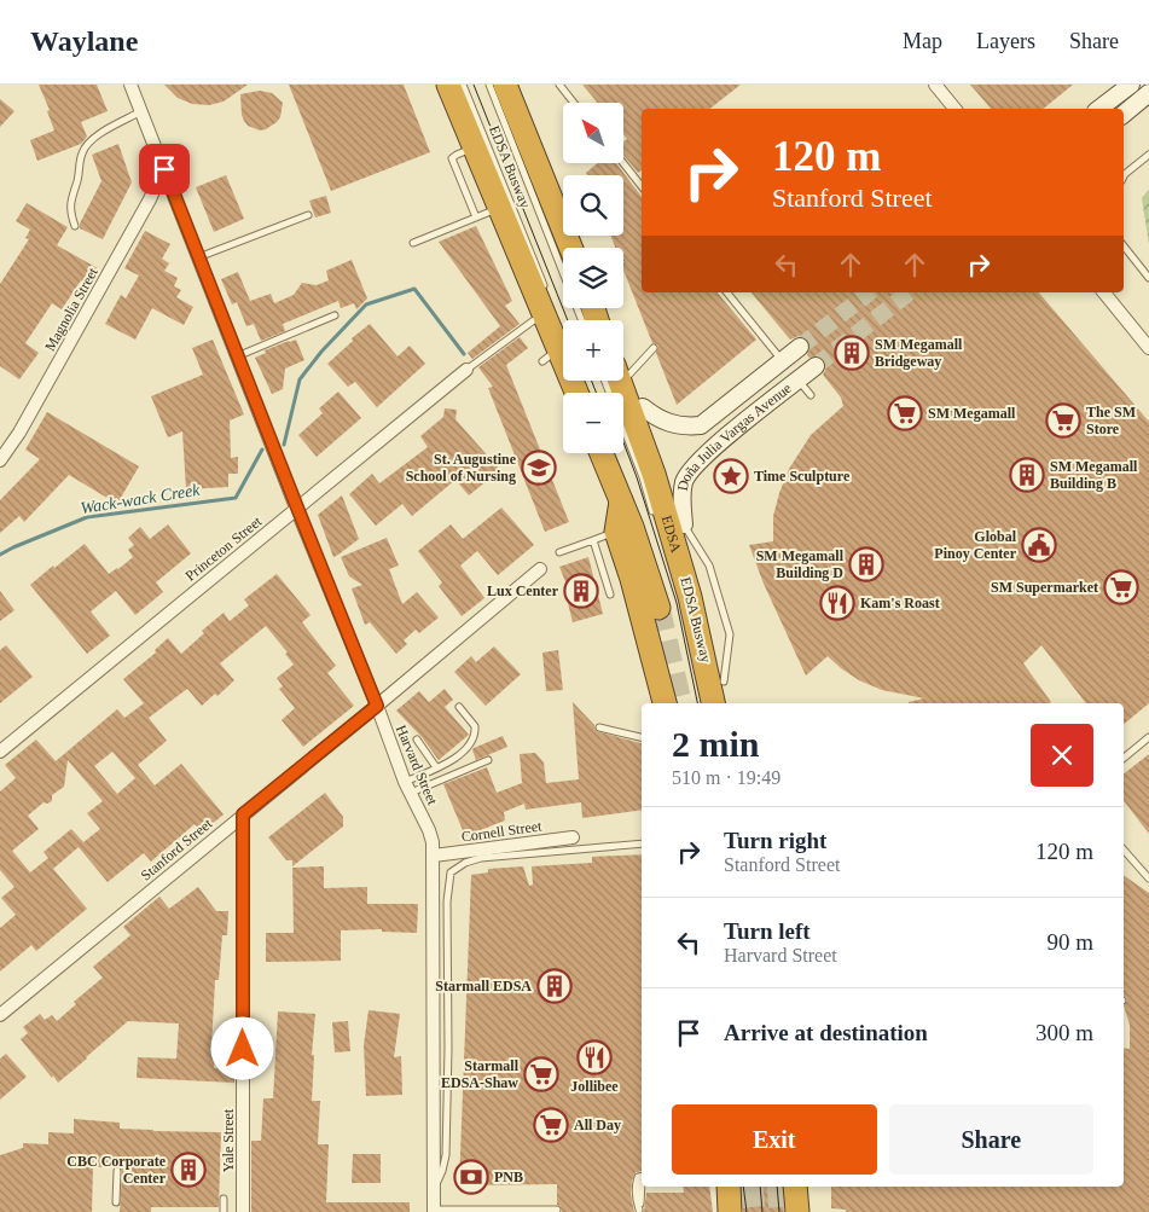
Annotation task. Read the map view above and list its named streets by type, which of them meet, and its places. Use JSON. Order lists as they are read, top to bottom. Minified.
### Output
{"streets":{"highway":["EDSA"],"main road":["Doña Julia Vargas Avenue"],"street":["Magnolia Street","Princeton Street","Harvard Street","Cornell Street","Stanford Street","Yale Street"],"lane":["EDSA Busway"]},"crossings":[["Magnolia Street","Harvard Street"],["Princeton Street","Harvard Street"],["Harvard Street","Cornell Street"],["Harvard Street","Stanford Street"],["Stanford Street","Yale Street"]],"water":["Wack-wack Creek"],"places":{"building":["SM Megamall Bridgeway","SM Megamall Building B","SM Megamall Building D","Lux Center","Starmall EDSA","CBC Corporate Center"],"supermarket":["SM Megamall","The SM Store","SM Supermarket","Starmall EDSA-Shaw","All Day"],"school or university":["St. Augustine School of Nursing"],"place":["Time Sculpture"],"public building":["Global Pinoy Center"],"restaurant":["Kam's Roast","Jollibee"],"bank":["PNB"]},"north":"top left","page":{"header":"Waylane","nav":["Map","Layers","Share"],"map_buttons":["+","−"],"turn":["120 m","Stanford Street"],"heading":["2 min","510 m · 19:49"],"list":[{"name":"Turn right","note":"Stanford Street","value":"120 m"},{"name":"Turn left","note":"Harvard Street","value":"90 m"},{"name":"Arrive at destination","value":"300 m"}],"buttons":["Exit","Share"]}}
